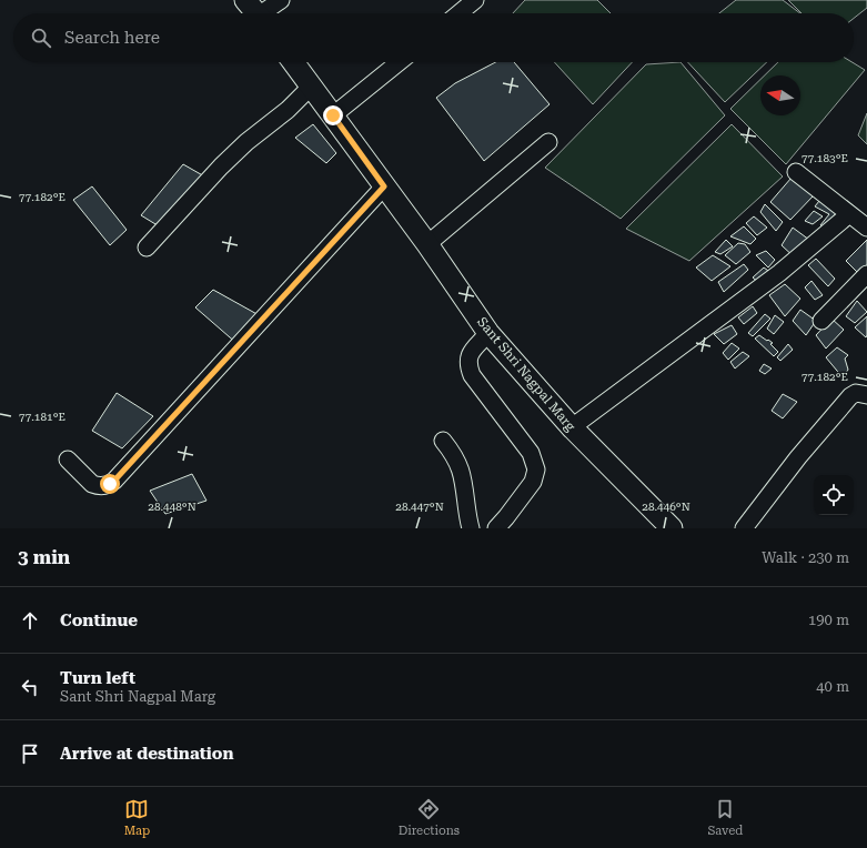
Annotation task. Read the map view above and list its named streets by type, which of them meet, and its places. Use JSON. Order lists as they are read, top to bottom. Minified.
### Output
{"streets":{"main road":["Sant Shri Nagpal Marg"]},"north":"left","page":{"search":"Search here","heading":["3 min","Walk · 230 m"],"list":[["Continue","190 m"],["Turn left","Sant Shri Nagpal Marg","40 m"],"Arrive at destination"],"nav":["Map","Directions","Saved"]},"coordinates":["77.183°E","77.182°E","77.181°E","28.448°N","28.447°N","28.446°N"]}
